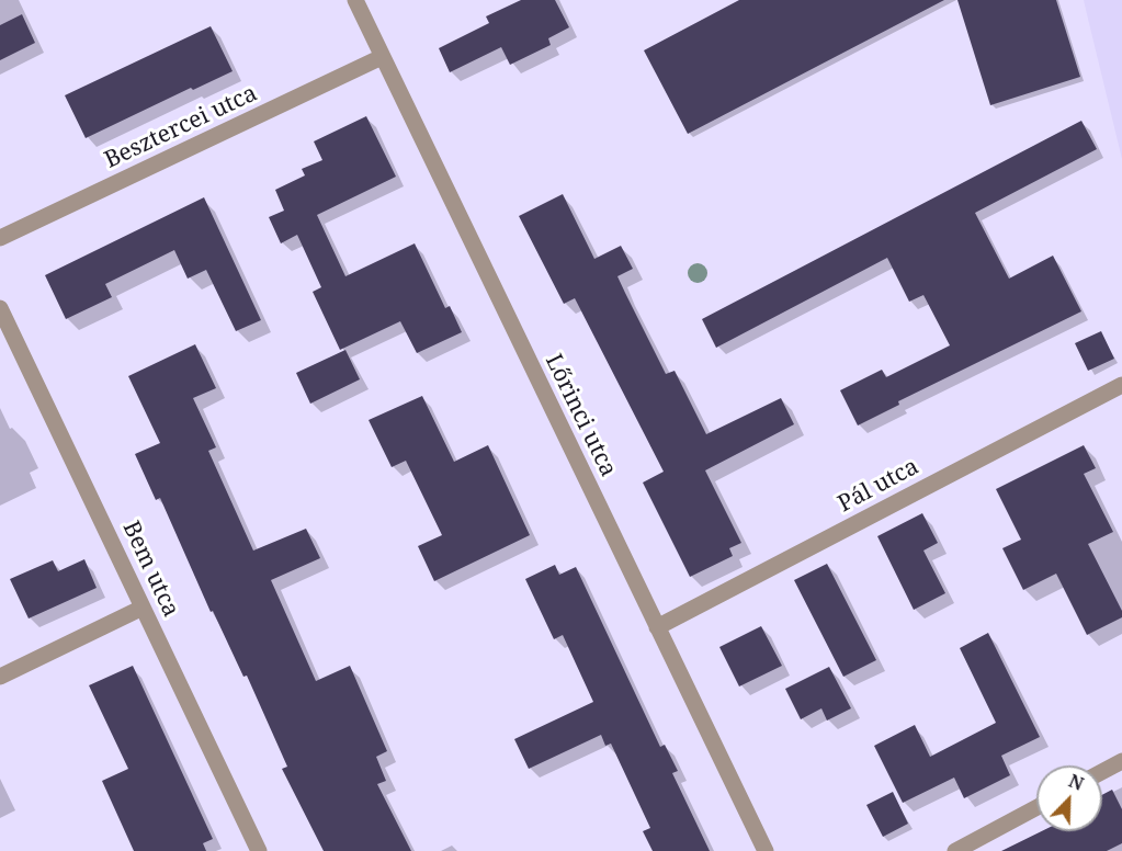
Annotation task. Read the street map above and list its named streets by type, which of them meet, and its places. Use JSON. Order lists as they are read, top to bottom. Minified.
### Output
{"streets":{"street":["Besztercei utca","Lőrinci utca","Pál utca","Bem utca"]},"crossings":[["Besztercei utca","Lőrinci utca"],["Lőrinci utca","Pál utca"]],"north":"top right"}
